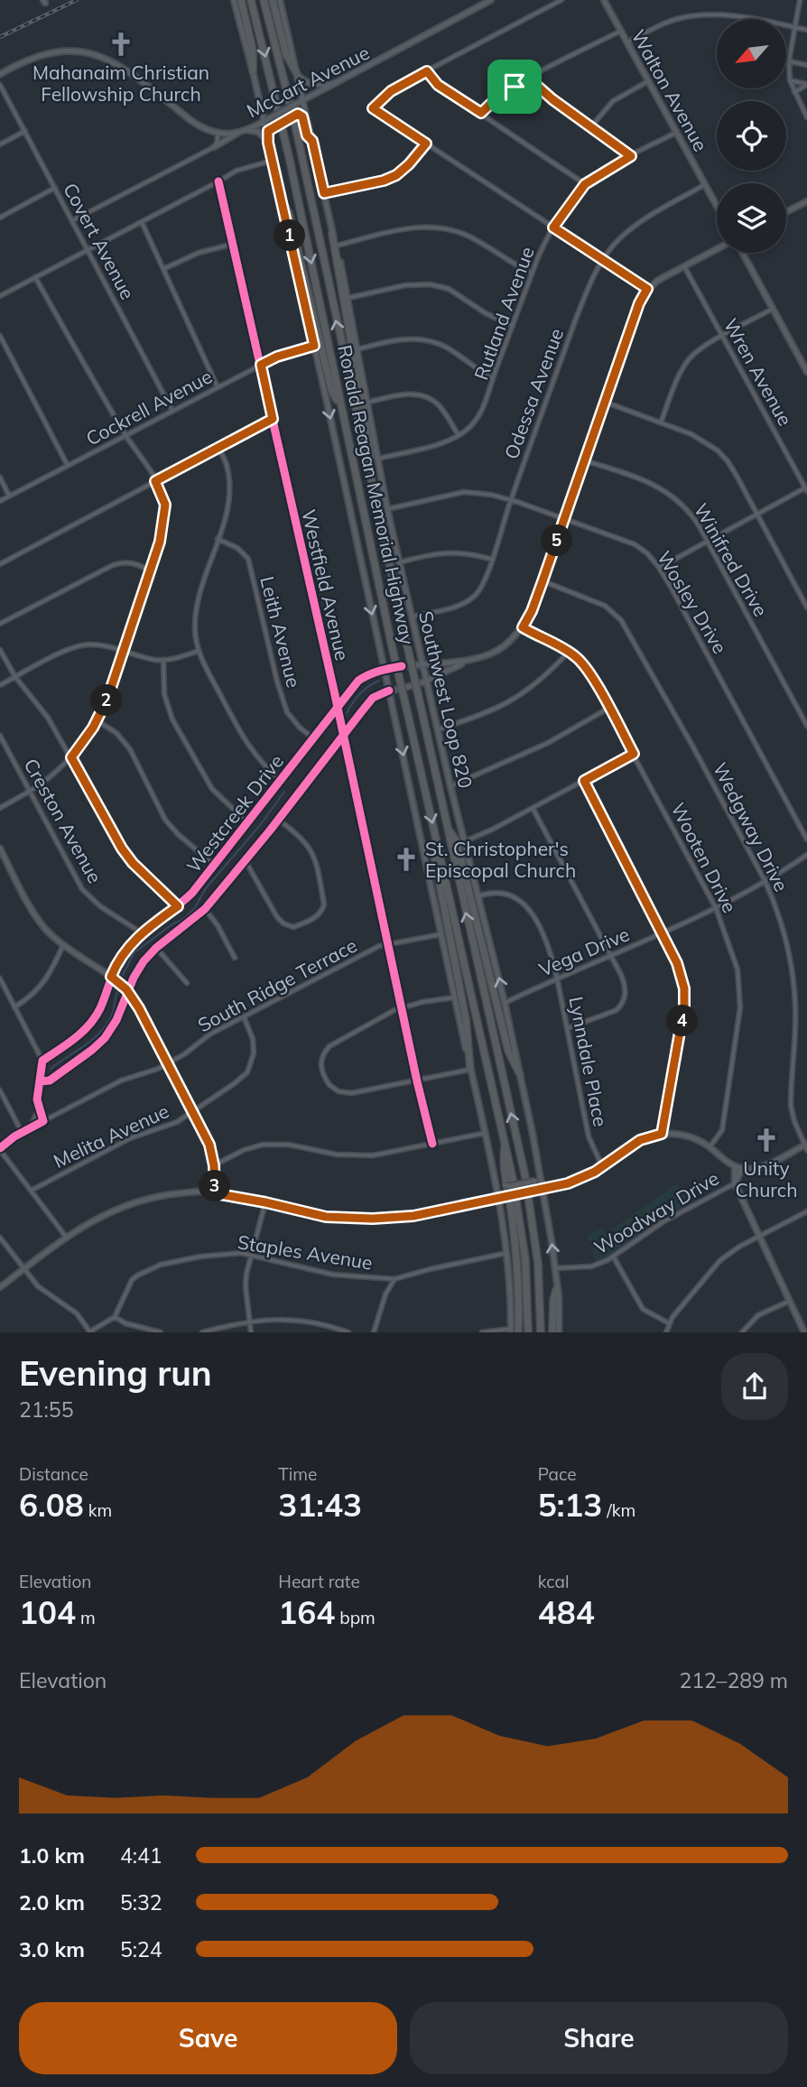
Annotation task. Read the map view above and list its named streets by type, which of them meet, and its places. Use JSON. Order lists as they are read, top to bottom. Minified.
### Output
{"streets":{"highway":["Ronald Reagan Memorial Highway"],"street":["McCart Avenue","Walton Avenue","Covert Avenue","Rutland Avenue","Wren Avenue","Odessa Avenue","Cockrell Avenue","Winifred Drive","Westfield Avenue","Wosley Drive","Leith Avenue","Southwest Loop 820","Westcreek Drive","Creston Avenue","Wedgway Drive","Wooten Drive","Vega Drive","South Ridge Terrace","Lynndale Place","Melita Avenue","Woodway Drive","Staples Avenue"]},"crossings":[["McCart Avenue","Southwest Loop 820"],["Walton Avenue","Rutland Avenue"],["Walton Avenue","Odessa Avenue"],["Covert Avenue","Cockrell Avenue"],["Rutland Avenue","Southwest Loop 820"],["Odessa Avenue","Wosley Drive"],["Odessa Avenue","Southwest Loop 820"],["Cockrell Avenue","Westfield Avenue"],["Winifred Drive","Westcreek Drive"],["Westfield Avenue","Westcreek Drive"],["Westfield Avenue","South Ridge Terrace"],["Wosley Drive","Southwest Loop 820"],["Wosley Drive","Westcreek Drive"],["Leith Avenue","Westcreek Drive"],["Southwest Loop 820","Westcreek Drive"],["Southwest Loop 820","Vega Drive"],["Southwest Loop 820","Lynndale Place"],["Southwest Loop 820","Woodway Drive"],["Westcreek Drive","Creston Avenue"],["Westcreek Drive","Wedgway Drive"],["Westcreek Drive","Wooten Drive"],["Wedgway Drive","Vega Drive"],["Wedgway Drive","Woodway Drive"],["Wooten Drive","Vega Drive"],["Vega Drive","Lynndale Place"],["South Ridge Terrace","Melita Avenue"]],"places":{"church":["Mahanaim Christian Fellowship Church","St. Christopher's Episcopal Church","Unity Church"]},"north":"bottom left","page":{"pins":["1","5","2","4","3"],"heading":["Evening run","21:55"],"stats":[["Distance","6.08 km"],["Time","31:43"],["Pace","5:13 /km"],["Elevation","104 m"],["Heart rate","164 bpm"],["kcal","484"]],"chart":["Elevation","212–289 m"],"list":[{"name":"1.0 km","note":"4:41"},{"name":"2.0 km","note":"5:32"},{"name":"3.0 km","note":"5:24"}],"buttons":["Save","Share"]}}
